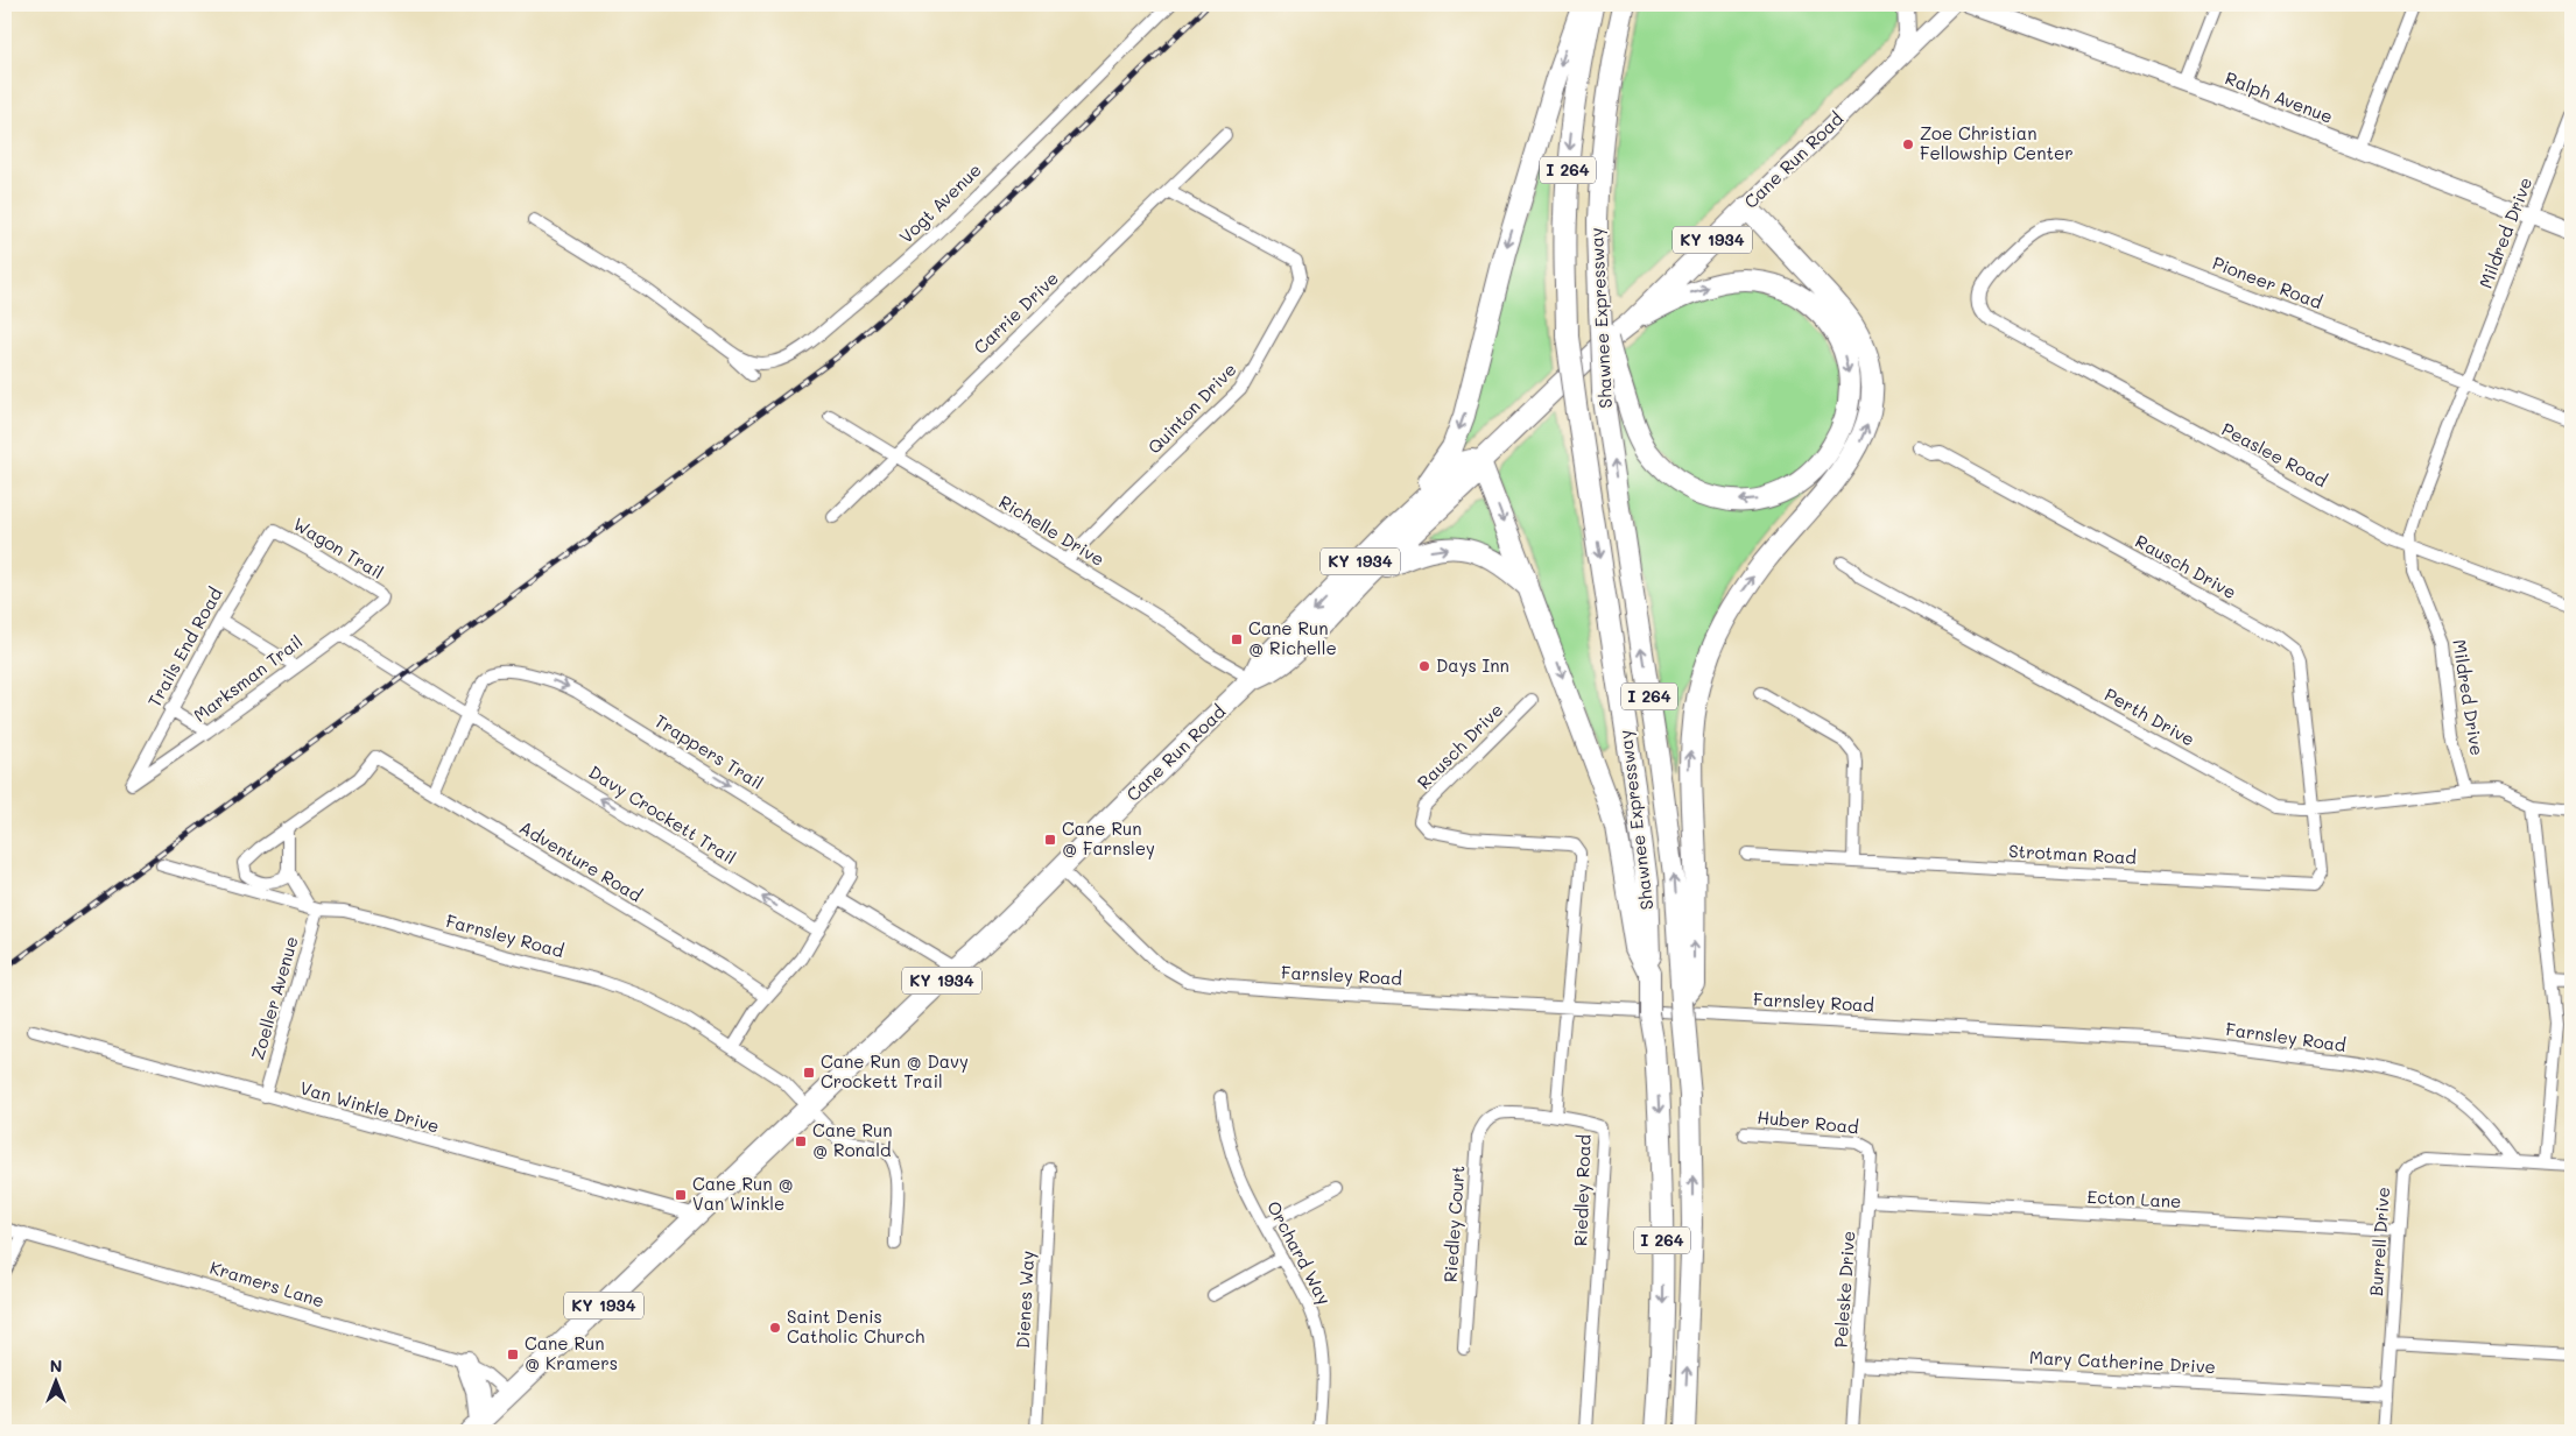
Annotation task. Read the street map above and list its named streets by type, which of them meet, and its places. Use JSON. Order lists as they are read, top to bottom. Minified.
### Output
{"streets":{"highway":["Cane Run Road","I 264","KY 1934","Shawnee Expressway"],"street":["Ralph Avenue","Vogt Avenue","Mildred Drive","Pioneer Road","Carrie Drive","Quinton Drive","Peaslee Road","Richelle Drive","Wagon Trail","Rausch Drive","Trails End Road","Marksman Trail","Perth Drive","Trappers Trail","Davy Crockett Trail","Strotman Road","Adventure Road","Farnsley Road","Zoeller Avenue","Van Winkle Drive","Huber Road","Riedley Road","Ecton Lane","Riedley Court","Burrell Drive","Orchard Way","Kramers Lane","Peleske Drive","Dienes Way","Mary Catherine Drive"]},"crossings":[["Ralph Avenue","Mildred Drive"],["Cane Run Road","Richelle Drive"],["Cane Run Road","Farnsley Road"],["Cane Run Road","Van Winkle Drive"],["Cane Run Road","Kramers Lane"],["Mildred Drive","Pioneer Road"],["Mildred Drive","Peaslee Road"],["Mildred Drive","Perth Drive"],["Pioneer Road","Peaslee Road"],["Carrie Drive","Quinton Drive"],["Carrie Drive","Richelle Drive"],["Quinton Drive","Richelle Drive"],["Wagon Trail","Trails End Road"],["Wagon Trail","Marksman Trail"],["Rausch Drive","Perth Drive"],["Rausch Drive","Strotman Road"],["Rausch Drive","Riedley Road"],["Trails End Road","Marksman Trail"],["Marksman Trail","Davy Crockett Trail"],["Perth Drive","Strotman Road"],["Trappers Trail","Davy Crockett Trail"],["Farnsley Road","Zoeller Avenue"],["Farnsley Road","Riedley Road"],["Farnsley Road","Burrell Drive"],["Zoeller Avenue","Van Winkle Drive"],["Huber Road","Peleske Drive"],["Riedley Road","Riedley Court"],["Ecton Lane","Burrell Drive"],["Ecton Lane","Peleske Drive"],["Burrell Drive","Mary Catherine Drive"],["Peleske Drive","Mary Catherine Drive"]],"one_way":["Trappers Trail","Davy Crockett Trail"],"places":{"other":["Zoe Christian Fellowship Center","Days Inn","Saint Denis Catholic Church"],"transit":["Cane Run @ Richelle","Cane Run @ Farnsley","Cane Run @ Davy Crockett Trail","Cane Run @ Ronald","Cane Run @ Van Winkle","Cane Run @ Kramers"]},"north":"top"}
